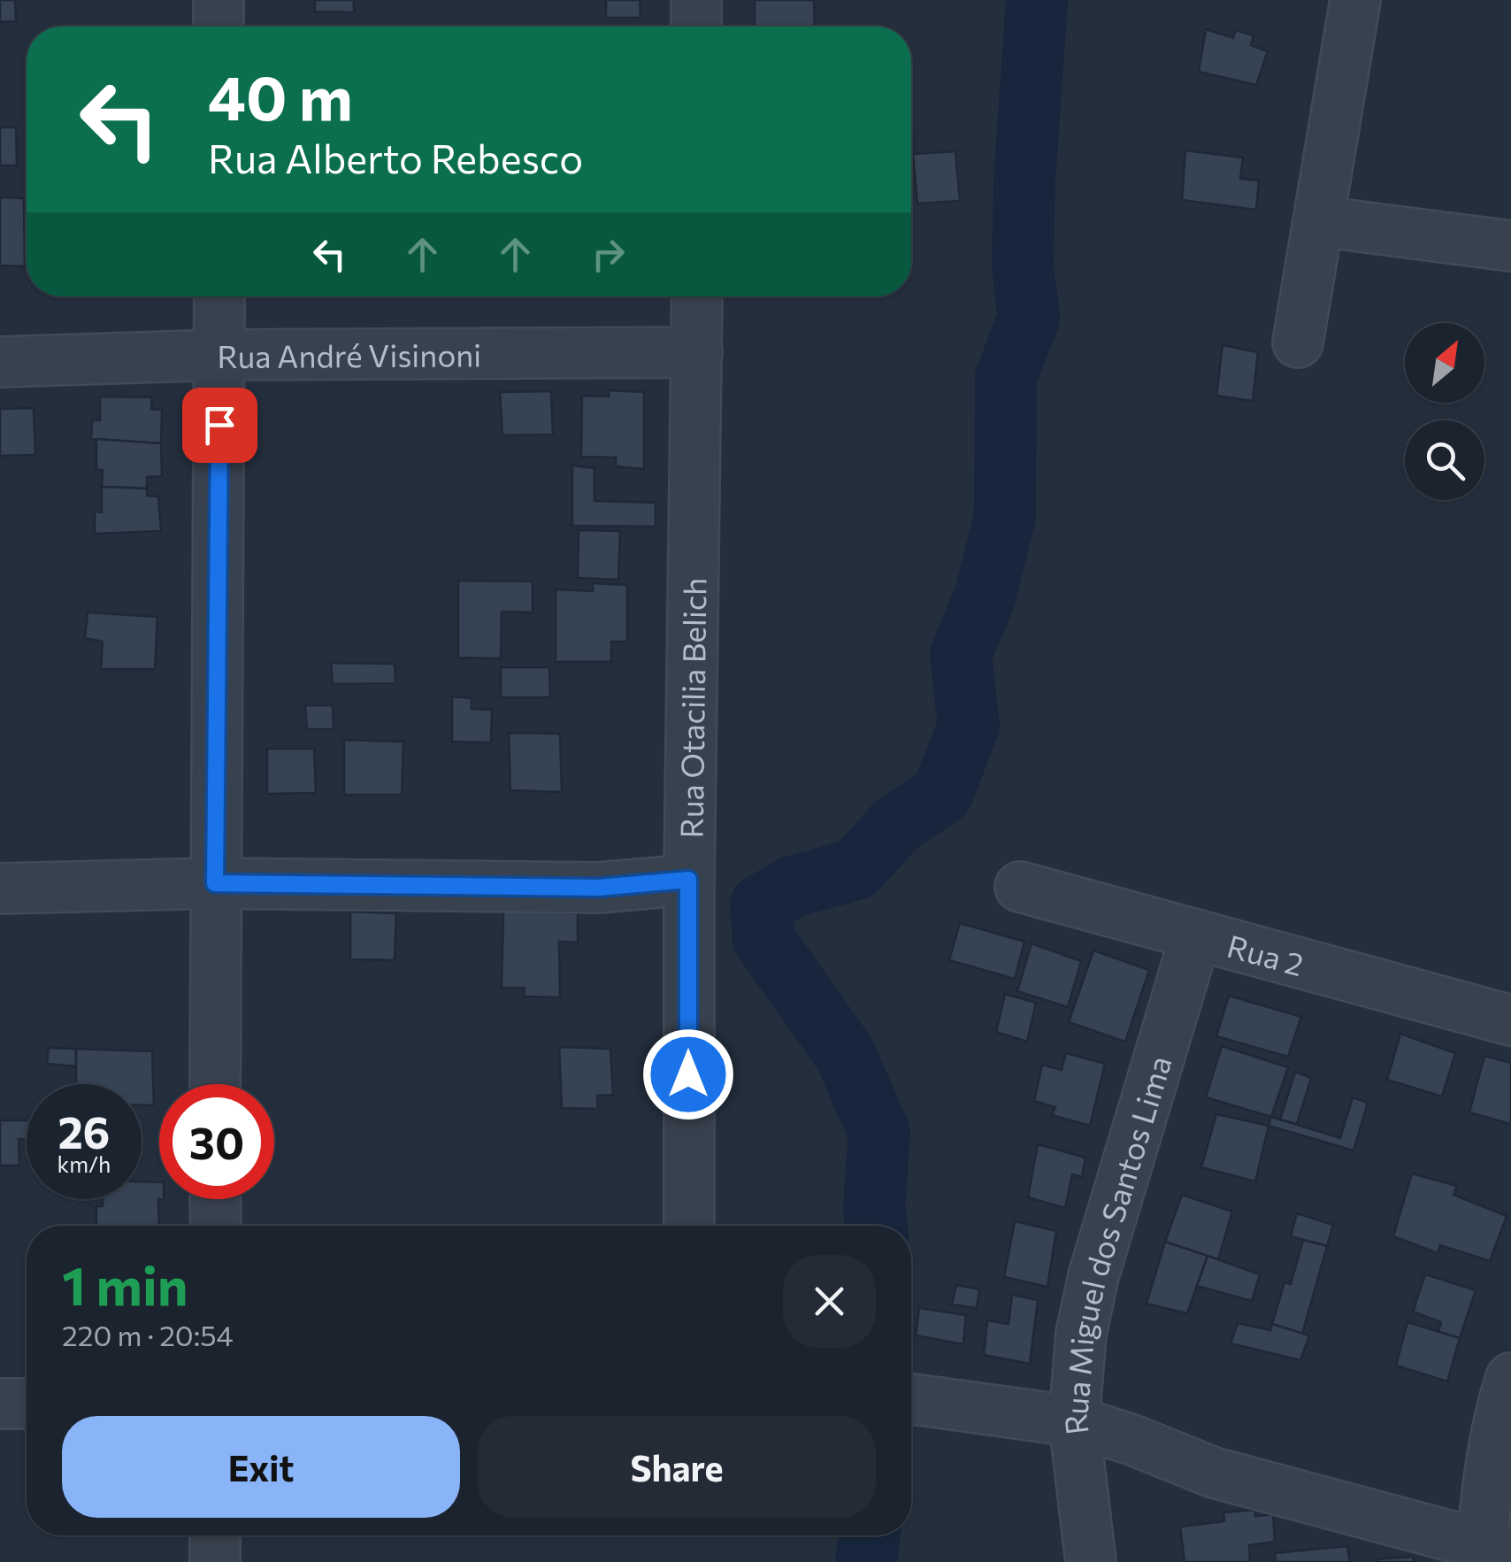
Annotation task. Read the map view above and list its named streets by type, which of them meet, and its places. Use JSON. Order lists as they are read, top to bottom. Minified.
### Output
{"streets":{"street":["Rua André Visinoni","Rua Otacilia Belich","Rua 2","Rua Miguel dos Santos Lima"]},"crossings":[["Rua André Visinoni","Rua Otacilia Belich"],["Rua 2","Rua Miguel dos Santos Lima"]],"north":"top right","page":{"turn":["40 m","Rua Alberto Rebesco"],"speed":"26 km/h","limit":"30","heading":["1 min","220 m · 20:54"],"buttons":["Exit","Share"]}}
